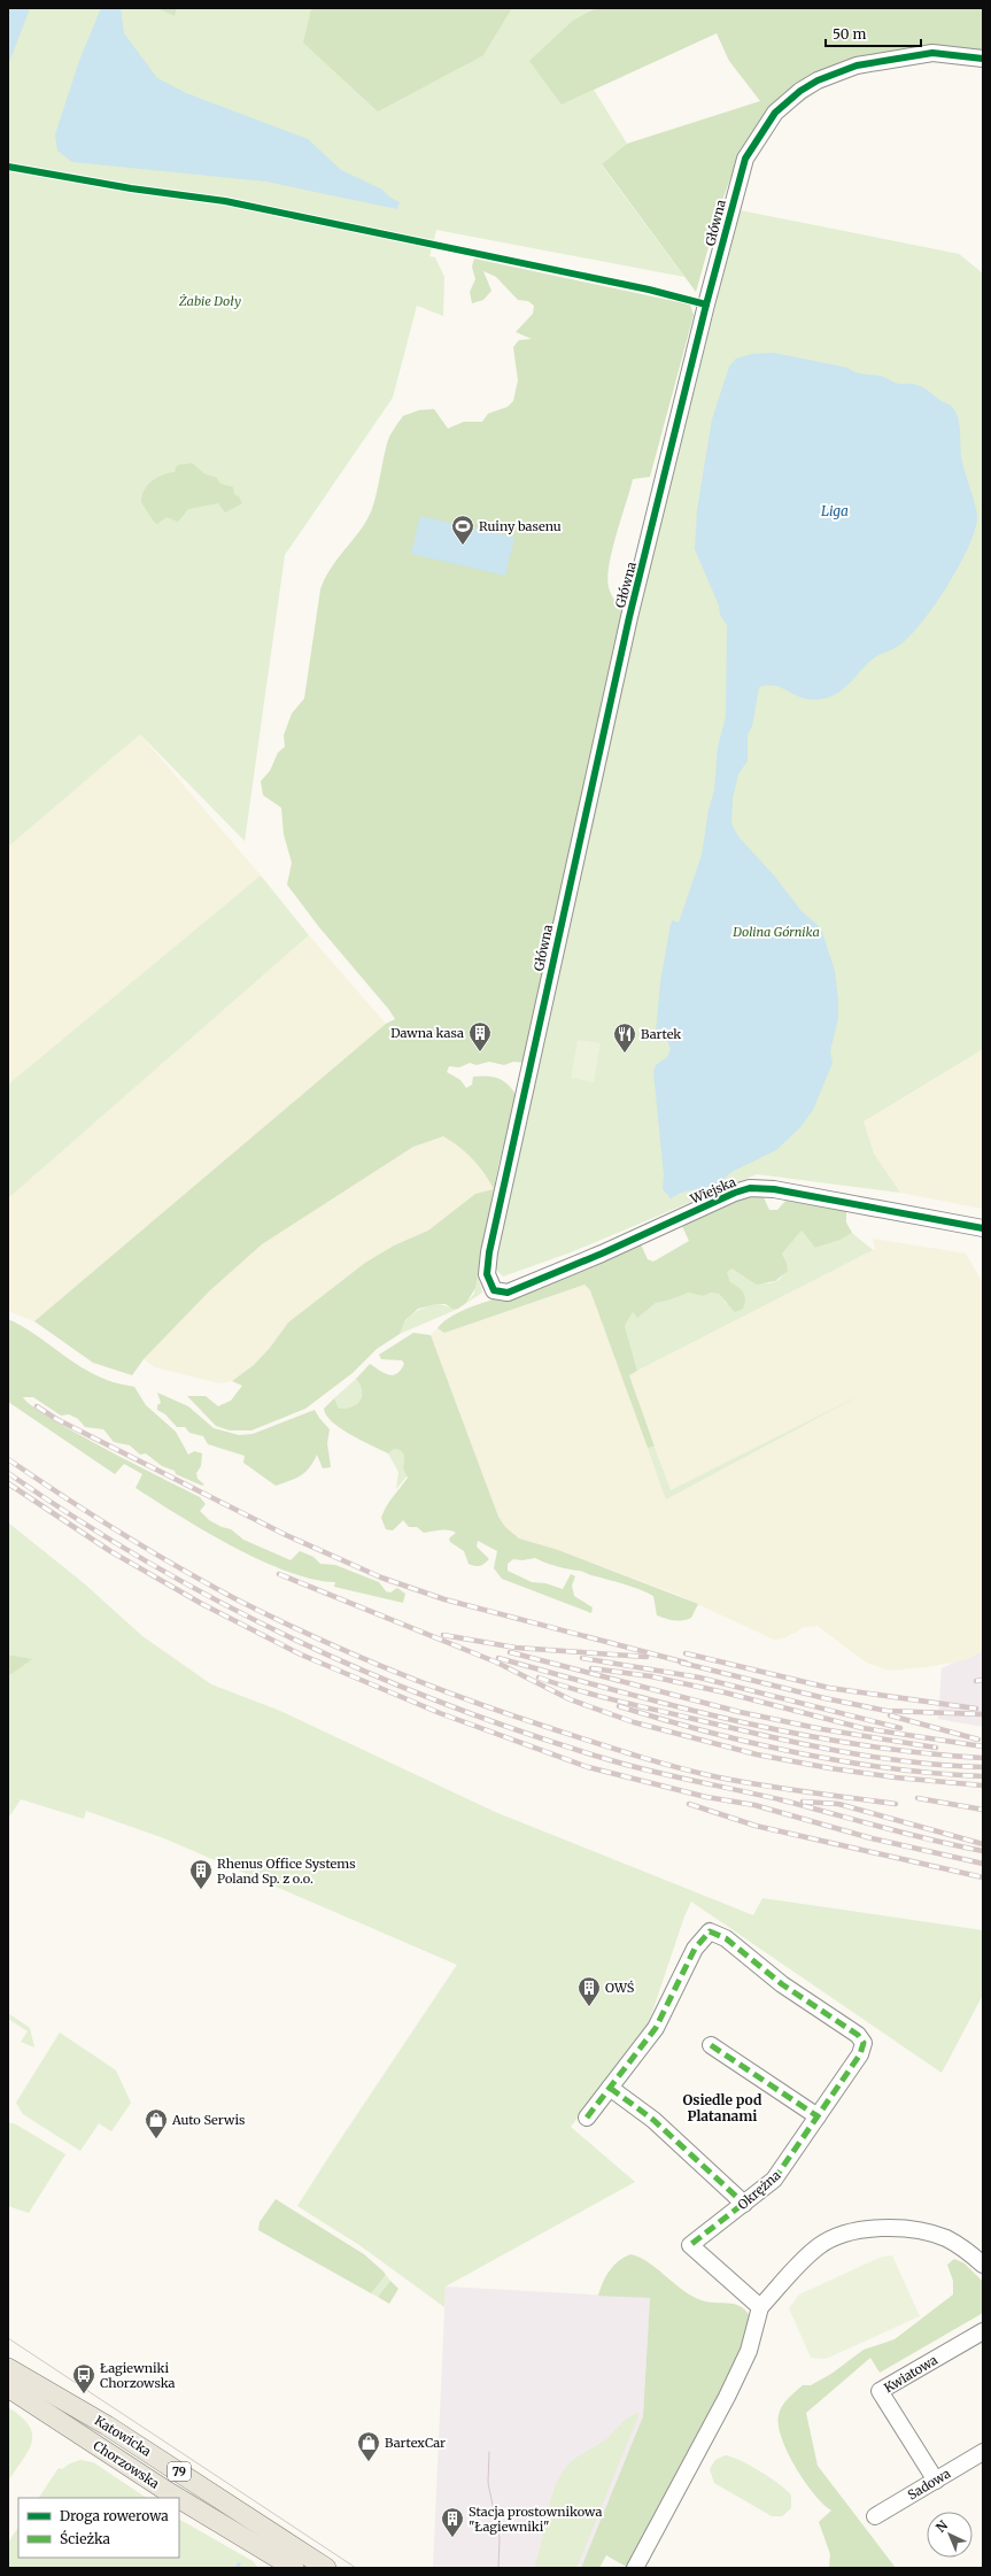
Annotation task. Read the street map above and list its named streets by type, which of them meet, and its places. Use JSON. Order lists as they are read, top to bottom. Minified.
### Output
{"streets":{"main road":["Katowicka","Chorzowska","79"],"street":["Główna","Wiejska","Okrężna","Kwiatowa","Sadowa"]},"crossings":[["Główna","Wiejska"],["Kwiatowa","Sadowa"]],"districts":["Osiedle pod Platanami"],"water":["Liga"],"parks":["Żabie Doły","Dolina Górnika"],"places":{"sports":["Ruiny basenu"],"building":["Dawna kasa","Rhenus Office Systems Poland Sp. z o.o.","OWŚ","Stacja prostownikowa \"Łagiewniki\""],"restaurant":["Bartek"],"shop":["Auto Serwis","BartexCar"],"bus stop":["Łagiewniki Chorzowska"]},"legend":["Droga rowerowa","Ścieżka"],"scale_bar":"50 m","north":"top left"}
